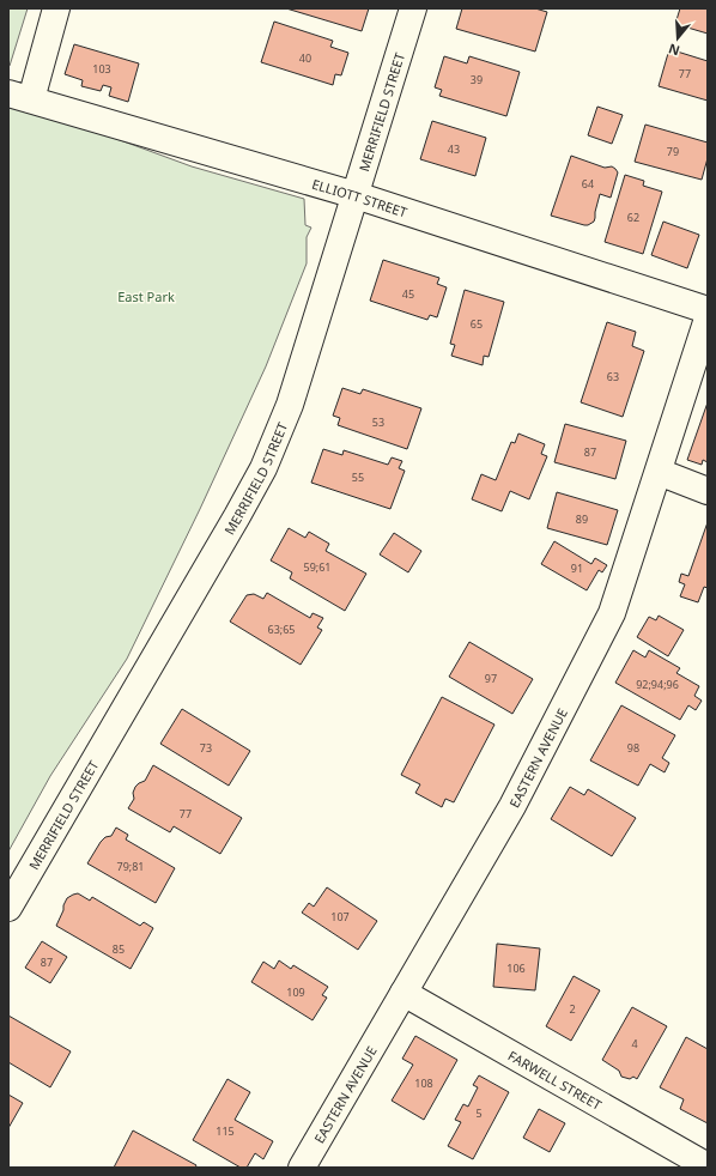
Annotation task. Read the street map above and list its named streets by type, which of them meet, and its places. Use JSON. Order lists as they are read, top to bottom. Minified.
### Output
{"streets":{"street":["MERRIFIELD STREET","ELLIOTT STREET","EASTERN AVENUE","FARWELL STREET"]},"crossings":[["MERRIFIELD STREET","ELLIOTT STREET"],["EASTERN AVENUE","FARWELL STREET"]],"parks":["East Park"],"house_numbers":["40","103","77","39","43","79","64","62","45","65","63","53","87","55","89","59;61","91","63;65","97","92;94;96","73","98","77","79;81","107","85","87","106","109","2","4","108","5","115"],"north":"bottom"}
